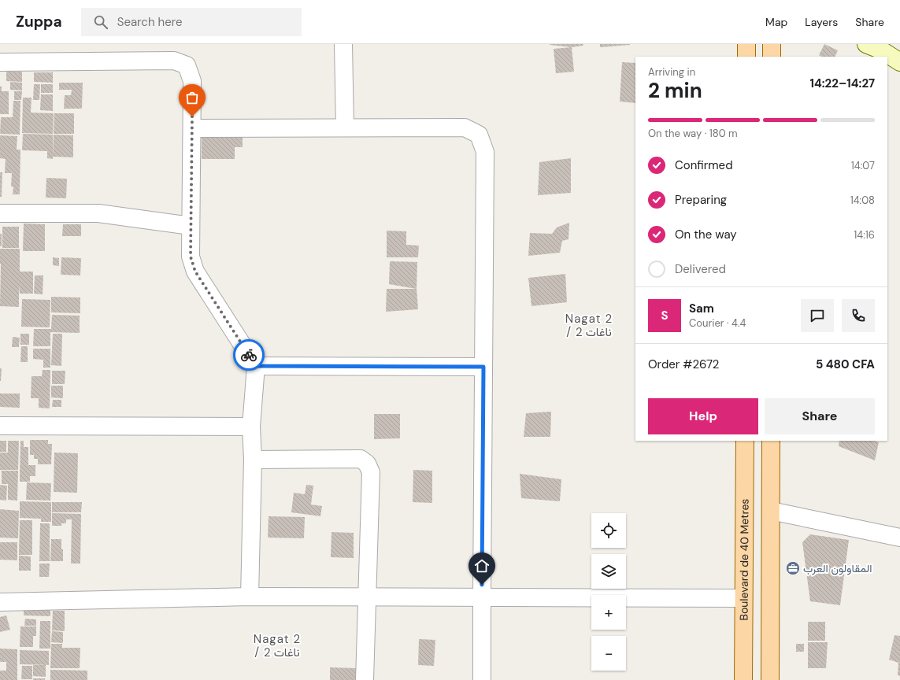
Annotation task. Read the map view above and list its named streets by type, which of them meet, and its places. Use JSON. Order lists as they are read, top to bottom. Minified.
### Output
{"streets":{"main road":["Boulevard de 40 Metres"]},"districts":["Nagat 2 / ناغات 2","Nagat 2 / ناغات 2"],"places":{"office":["المقاولون العرب"]},"page":{"header":"Zuppa","search":"Search here","nav":["Map","Layers","Share"],"heading":["2 min","Arriving in","14:22–14:27"],"panel":["Sam","Courier · 4.4","Order #2672","5 480 CFA"],"bar":"On the way · 180 m","list":[["Confirmed","14:07"],["Preparing","14:08"],["On the way","14:16"],"Delivered"],"round":"S","buttons":["Help","Share"],"map_buttons":["+","−"]}}
